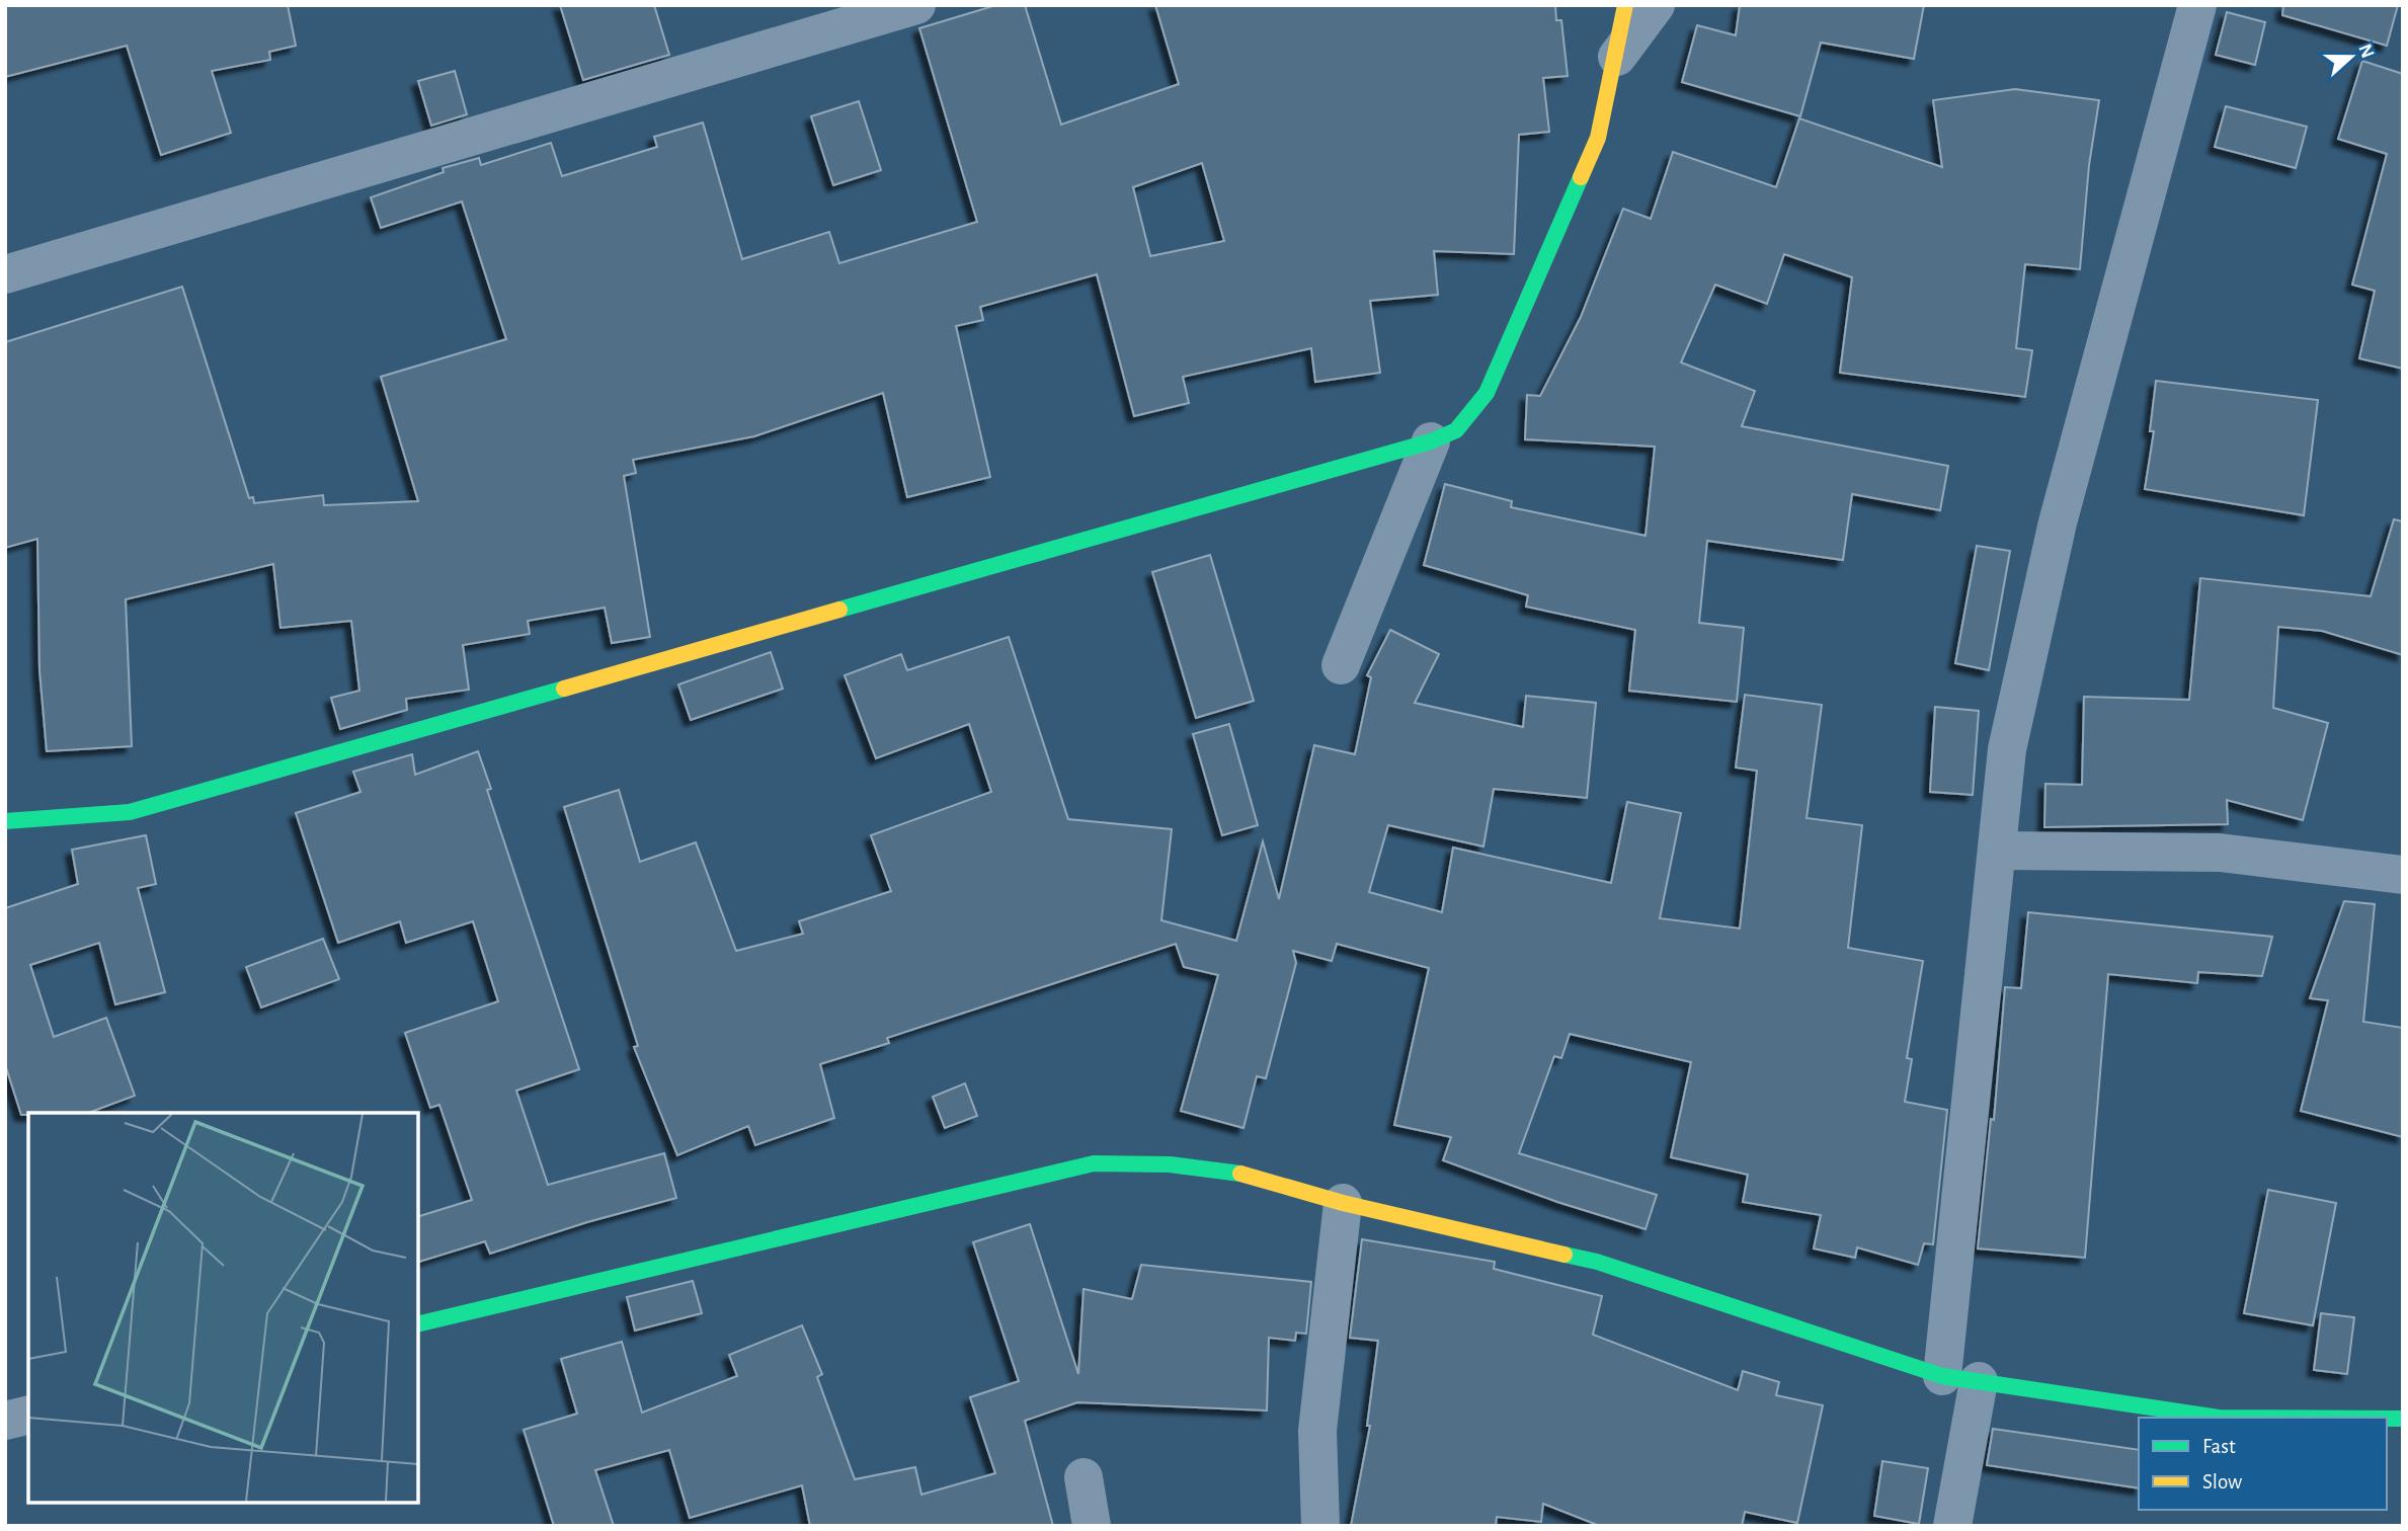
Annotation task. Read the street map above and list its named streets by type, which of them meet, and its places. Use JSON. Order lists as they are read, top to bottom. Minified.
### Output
{"legend":["Fast","Slow"],"north":"right"}
